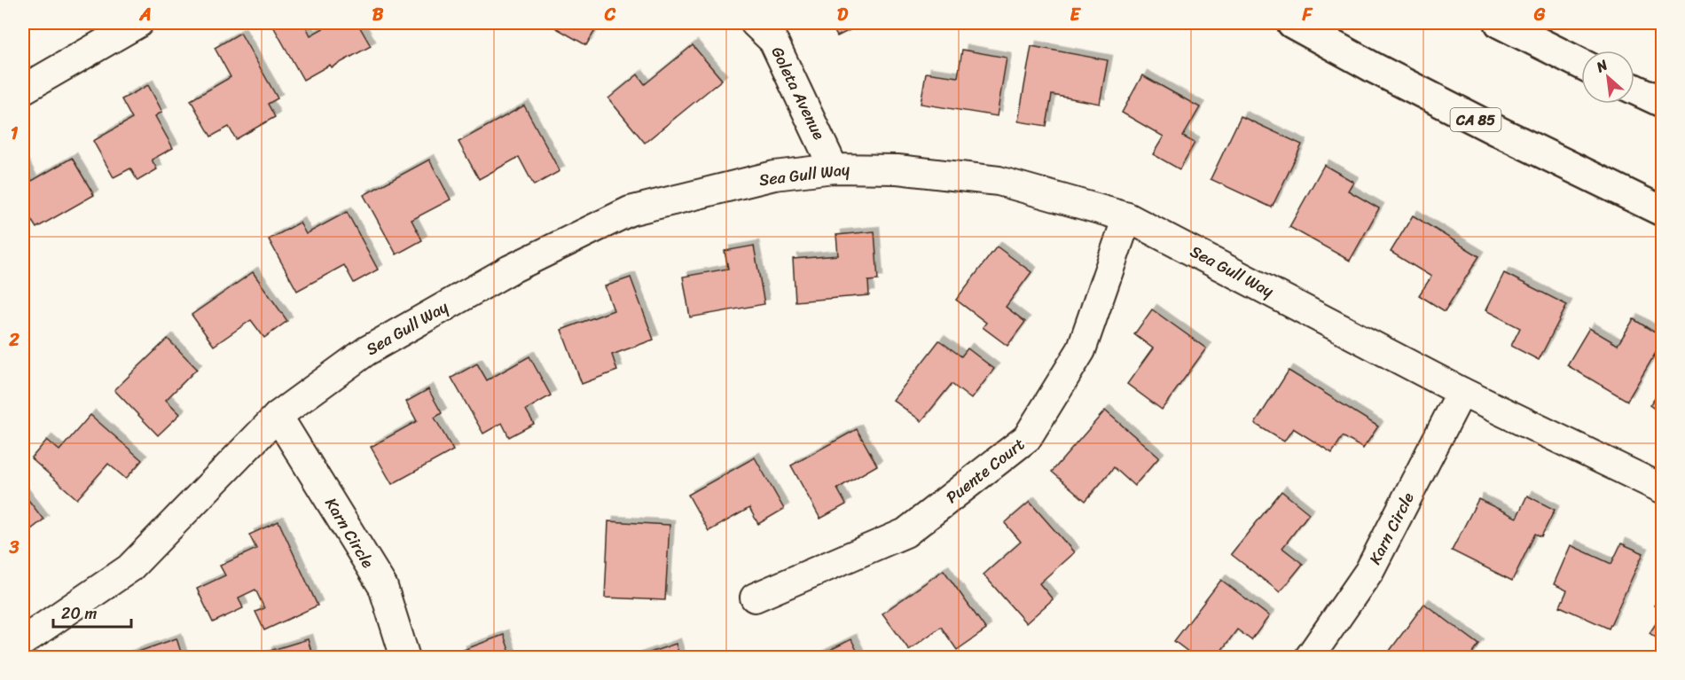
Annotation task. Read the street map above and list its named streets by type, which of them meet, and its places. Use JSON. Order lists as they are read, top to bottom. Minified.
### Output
{"streets":{"highway":["CA 85"],"street":["Goleta Avenue","Sea Gull Way","Puente Court","Karn Circle"]},"crossings":[["Goleta Avenue","Sea Gull Way"],["Sea Gull Way","Puente Court"],["Sea Gull Way","Karn Circle"]],"scale_bar":"20 m","north":"top left","grid":{"columns":["A","B","C","D","E","F","G"],"rows":["1","2","3"]}}
